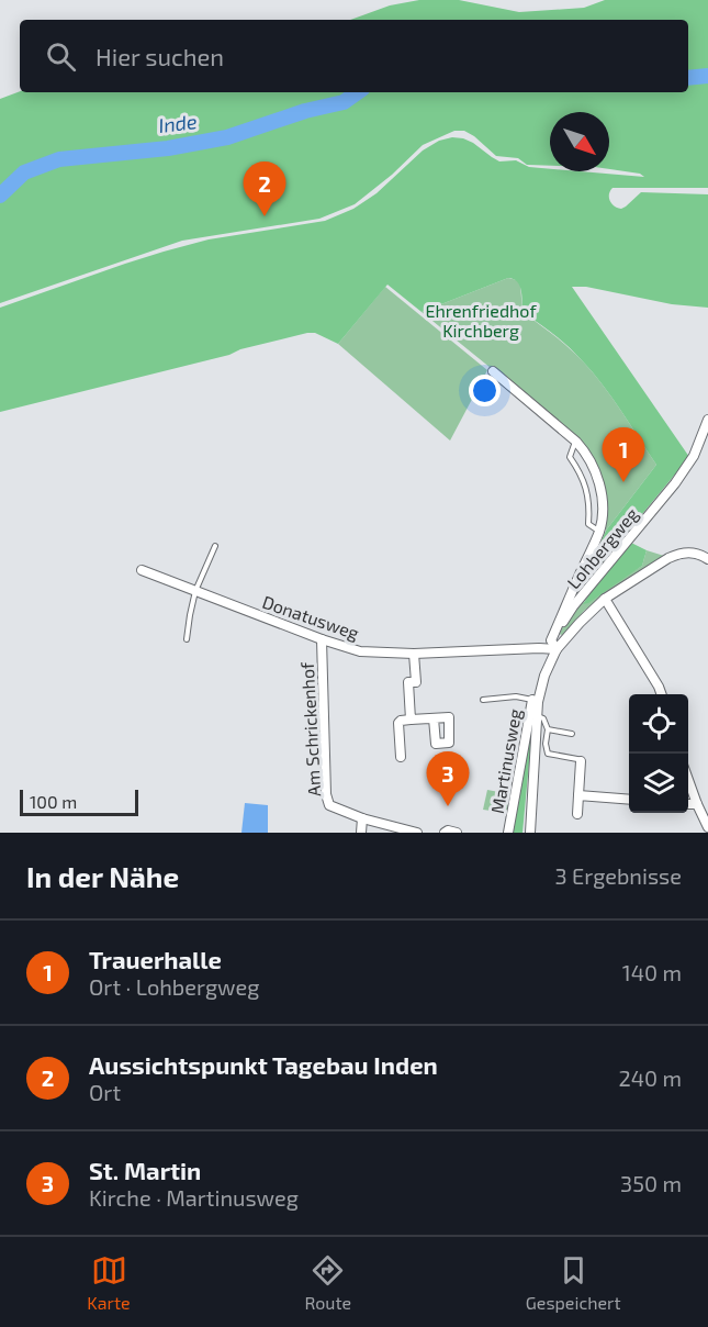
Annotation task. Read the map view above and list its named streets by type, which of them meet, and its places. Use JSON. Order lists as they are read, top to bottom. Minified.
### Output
{"streets":{"street":["Lohbergweg","Donatusweg","Am Schrickenhof","Martinusweg"]},"crossings":[["Lohbergweg","Donatusweg"],["Donatusweg","Am Schrickenhof"]],"water":["Inde"],"parks":["Ehrenfriedhof Kirchberg"],"scale_bar":"100 m","north":"bottom right","page":{"search":"Hier suchen","pins":["2","1","3"],"scale":"100 m","heading":["In der Nähe","3 Ergebnisse"],"list":[{"mark":"1","name":"Trauerhalle","note":"Ort · Lohbergweg","value":"140 m"},{"mark":"2","name":"Aussichtspunkt Tagebau Inden","note":"Ort","value":"240 m"},{"mark":"3","name":"St. Martin","note":"Kirche · Martinusweg","value":"350 m"}],"nav":["Karte","Route","Gespeichert"]}}
